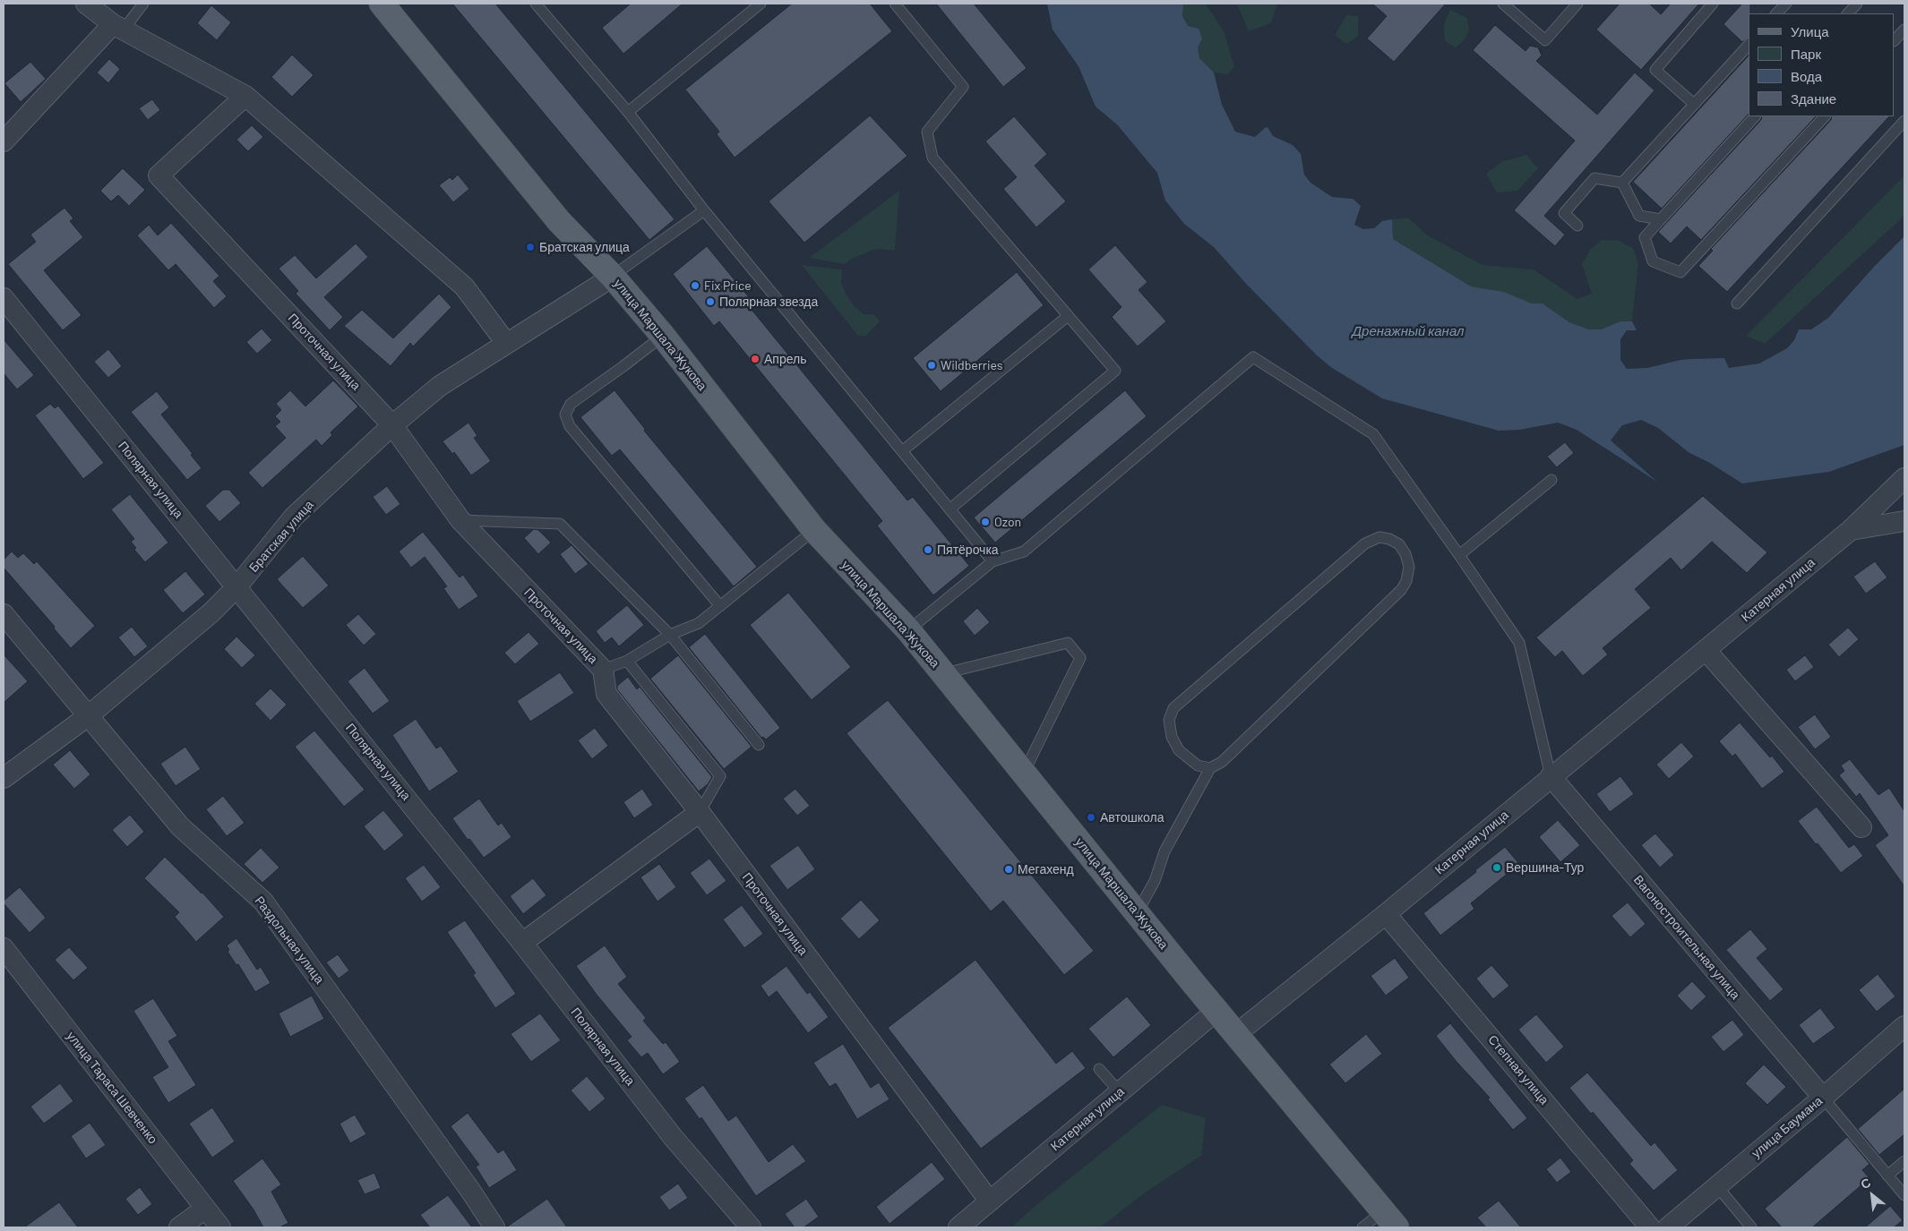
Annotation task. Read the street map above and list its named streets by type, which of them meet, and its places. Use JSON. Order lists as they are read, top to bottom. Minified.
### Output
{"streets":{"main road":["улица Маршала Жукова"],"street":["Проточная улица","Полярная улица","Братская улица","Катерная улица","Вагоностроительная улица","Раздольная улица","Степная улица","улица Тараса Шевченко","улица Баумана"]},"crossings":[["улица Маршала Жукова","Братская улица"],["улица Маршала Жукова","Катерная улица"],["Проточная улица","Братская улица"],["Проточная улица","Катерная улица"],["Полярная улица","Братская улица"],["Братская улица","Раздольная улица"],["Катерная улица","Вагоностроительная улица"],["Катерная улица","Степная улица"],["Вагоностроительная улица","улица Баумана"]],"water":["Дренажный канал"],"places":["Братская улица","Fix Price","Полярная звезда","Апрель","Wildberries","Ozon","Пятёрочка","Автошкола","Вершина-Тур","Мегахенд"],"legend":["Улица","Парк","Вода","Здание"],"north":"top left"}
